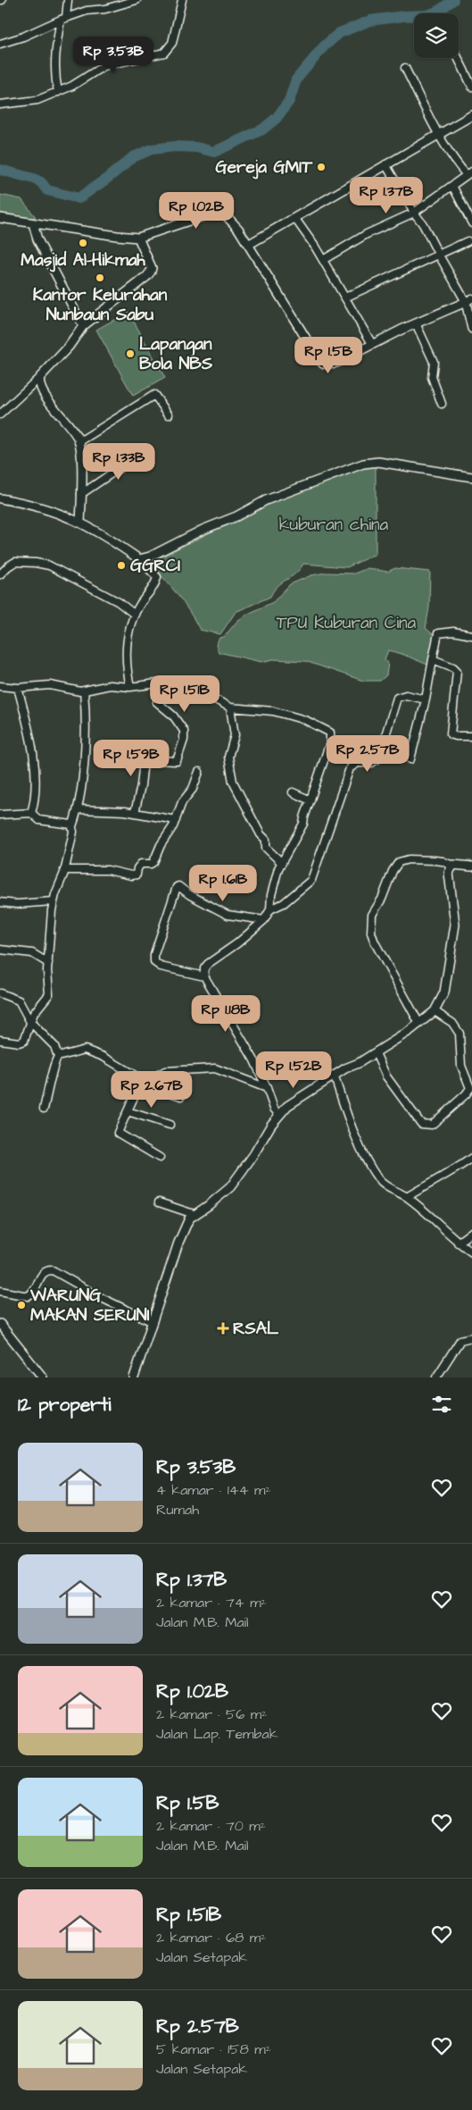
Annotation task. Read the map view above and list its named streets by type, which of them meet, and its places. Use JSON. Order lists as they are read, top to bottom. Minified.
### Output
{"parks":["kuburan china","TPU Kuburan Cina"],"places":{"other":["Gereja GMIT","Masjid Al-Hikmah","Kantor Kelurahan Nunbaun Sabu","Lapangan Bola NBS","GGRCI","WARUNG MAKAN SERUNI"],"health":["RSAL"]},"page":{"price":["Rp 3.53B","Rp 1.37B","Rp 1.02B","Rp 1.5B","Rp 1.33B","Rp 1.51B","Rp 2.57B","Rp 1.59B","Rp 1.61B","Rp 1.18B","Rp 1.52B","Rp 2.67B"],"heading":"12 properti","list":[{"name":"Rp 3.53B","note":"4 kamar · 144 m² · Rumah"},{"name":"Rp 1.37B","note":"2 kamar · 74 m² · Jalan M.B. Mail"},{"name":"Rp 1.02B","note":"2 kamar · 56 m² · Jalan Lap. Tembak"},{"name":"Rp 1.5B","note":"2 kamar · 70 m² · Jalan M.B. Mail"},{"name":"Rp 1.51B","note":"2 kamar · 68 m² · Jalan Setapak"},{"name":"Rp 2.57B","note":"5 kamar · 158 m² · Jalan Setapak"}]}}
